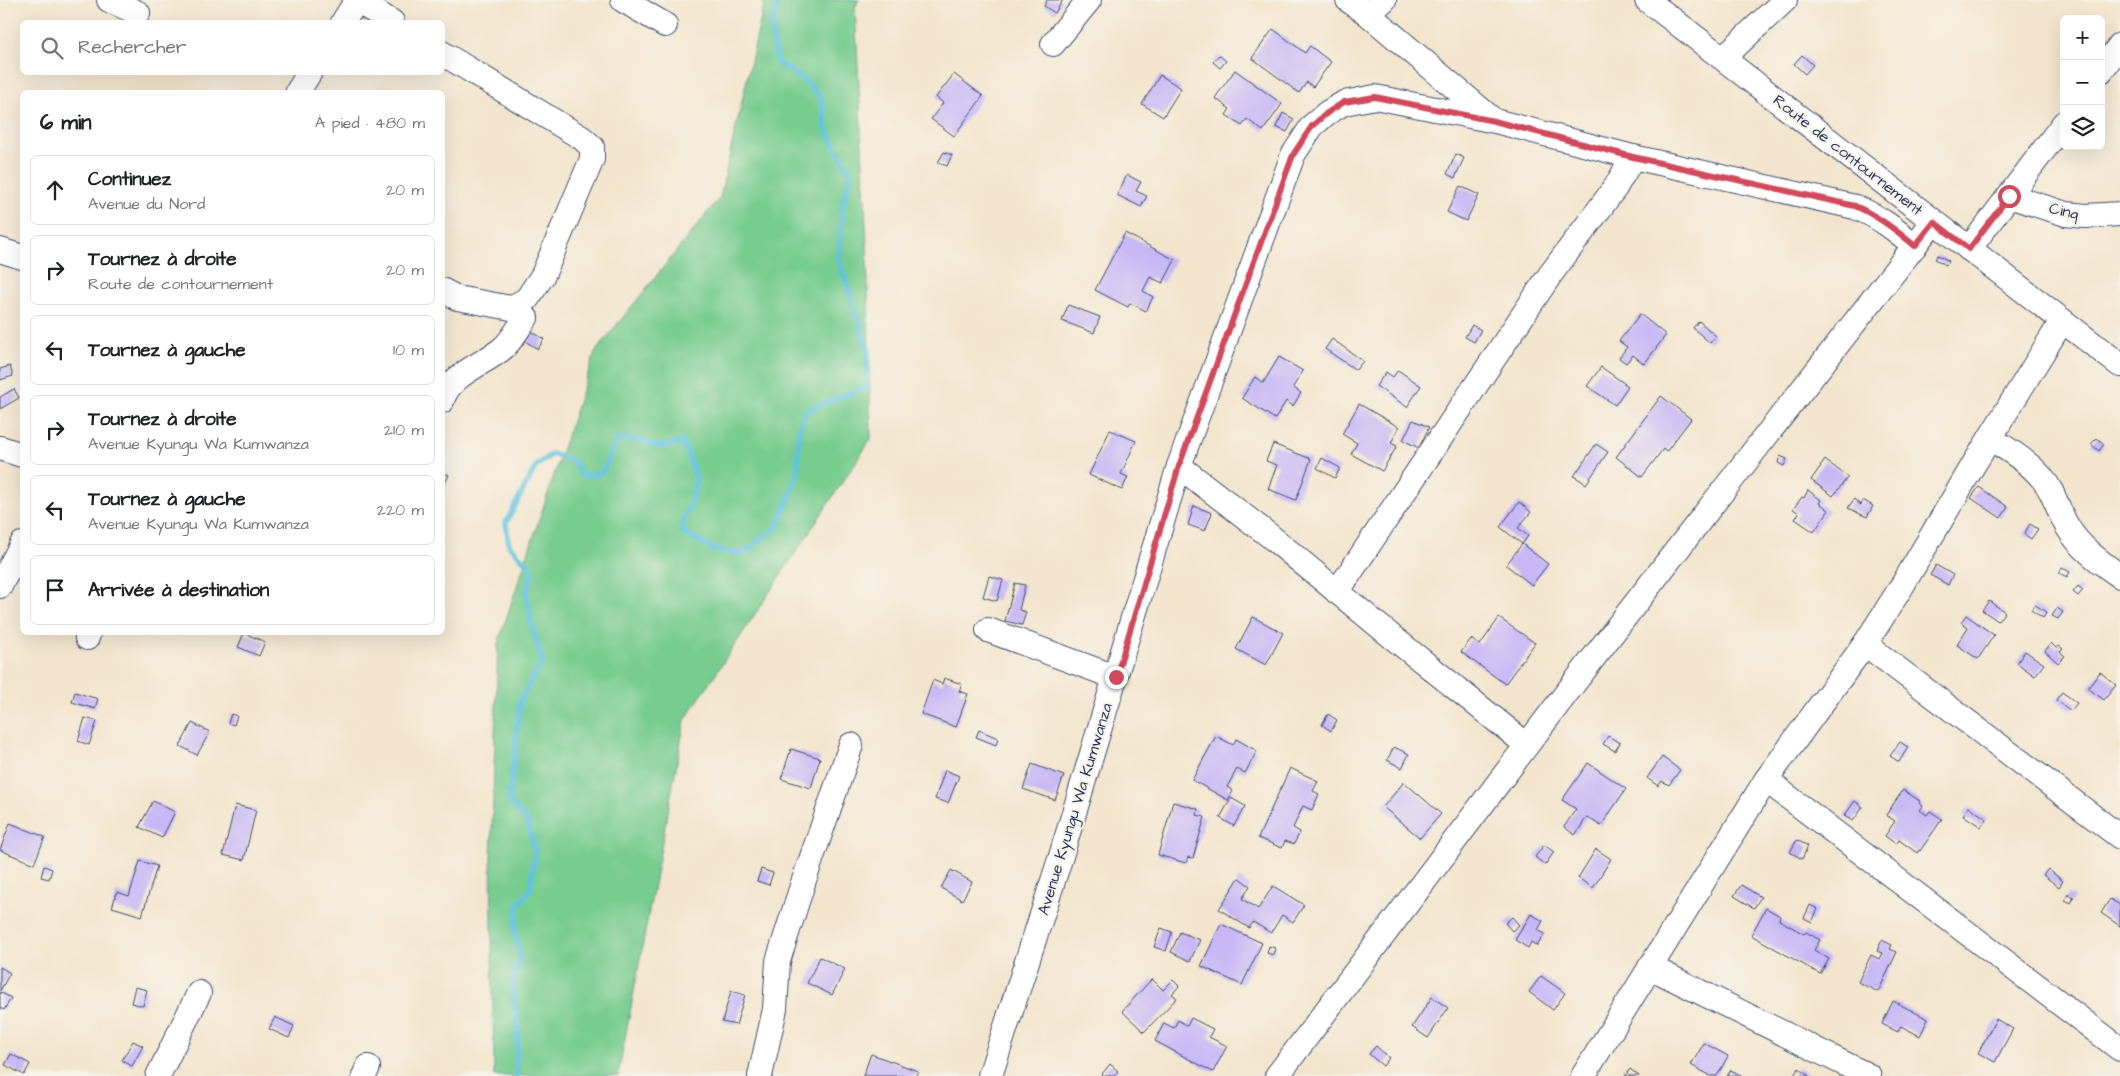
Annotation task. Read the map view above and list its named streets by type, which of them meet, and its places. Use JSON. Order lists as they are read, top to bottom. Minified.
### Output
{"streets":{"street":["Route de contournement","Cinq","Avenue Kyungu Wa Kumwanza"]},"page":{"map_buttons":["+","−"],"search":"Rechercher","heading":["6 min","À pied · 480 m"],"list":[["Continuez","Avenue du Nord","20 m"],["Tournez à droite","Route de contournement","20 m"],["Tournez à gauche","10 m"],["Tournez à droite","Avenue Kyungu Wa Kumwanza","210 m"],["Tournez à gauche","Avenue Kyungu Wa Kumwanza","220 m"],"Arrivée à destination"]}}
